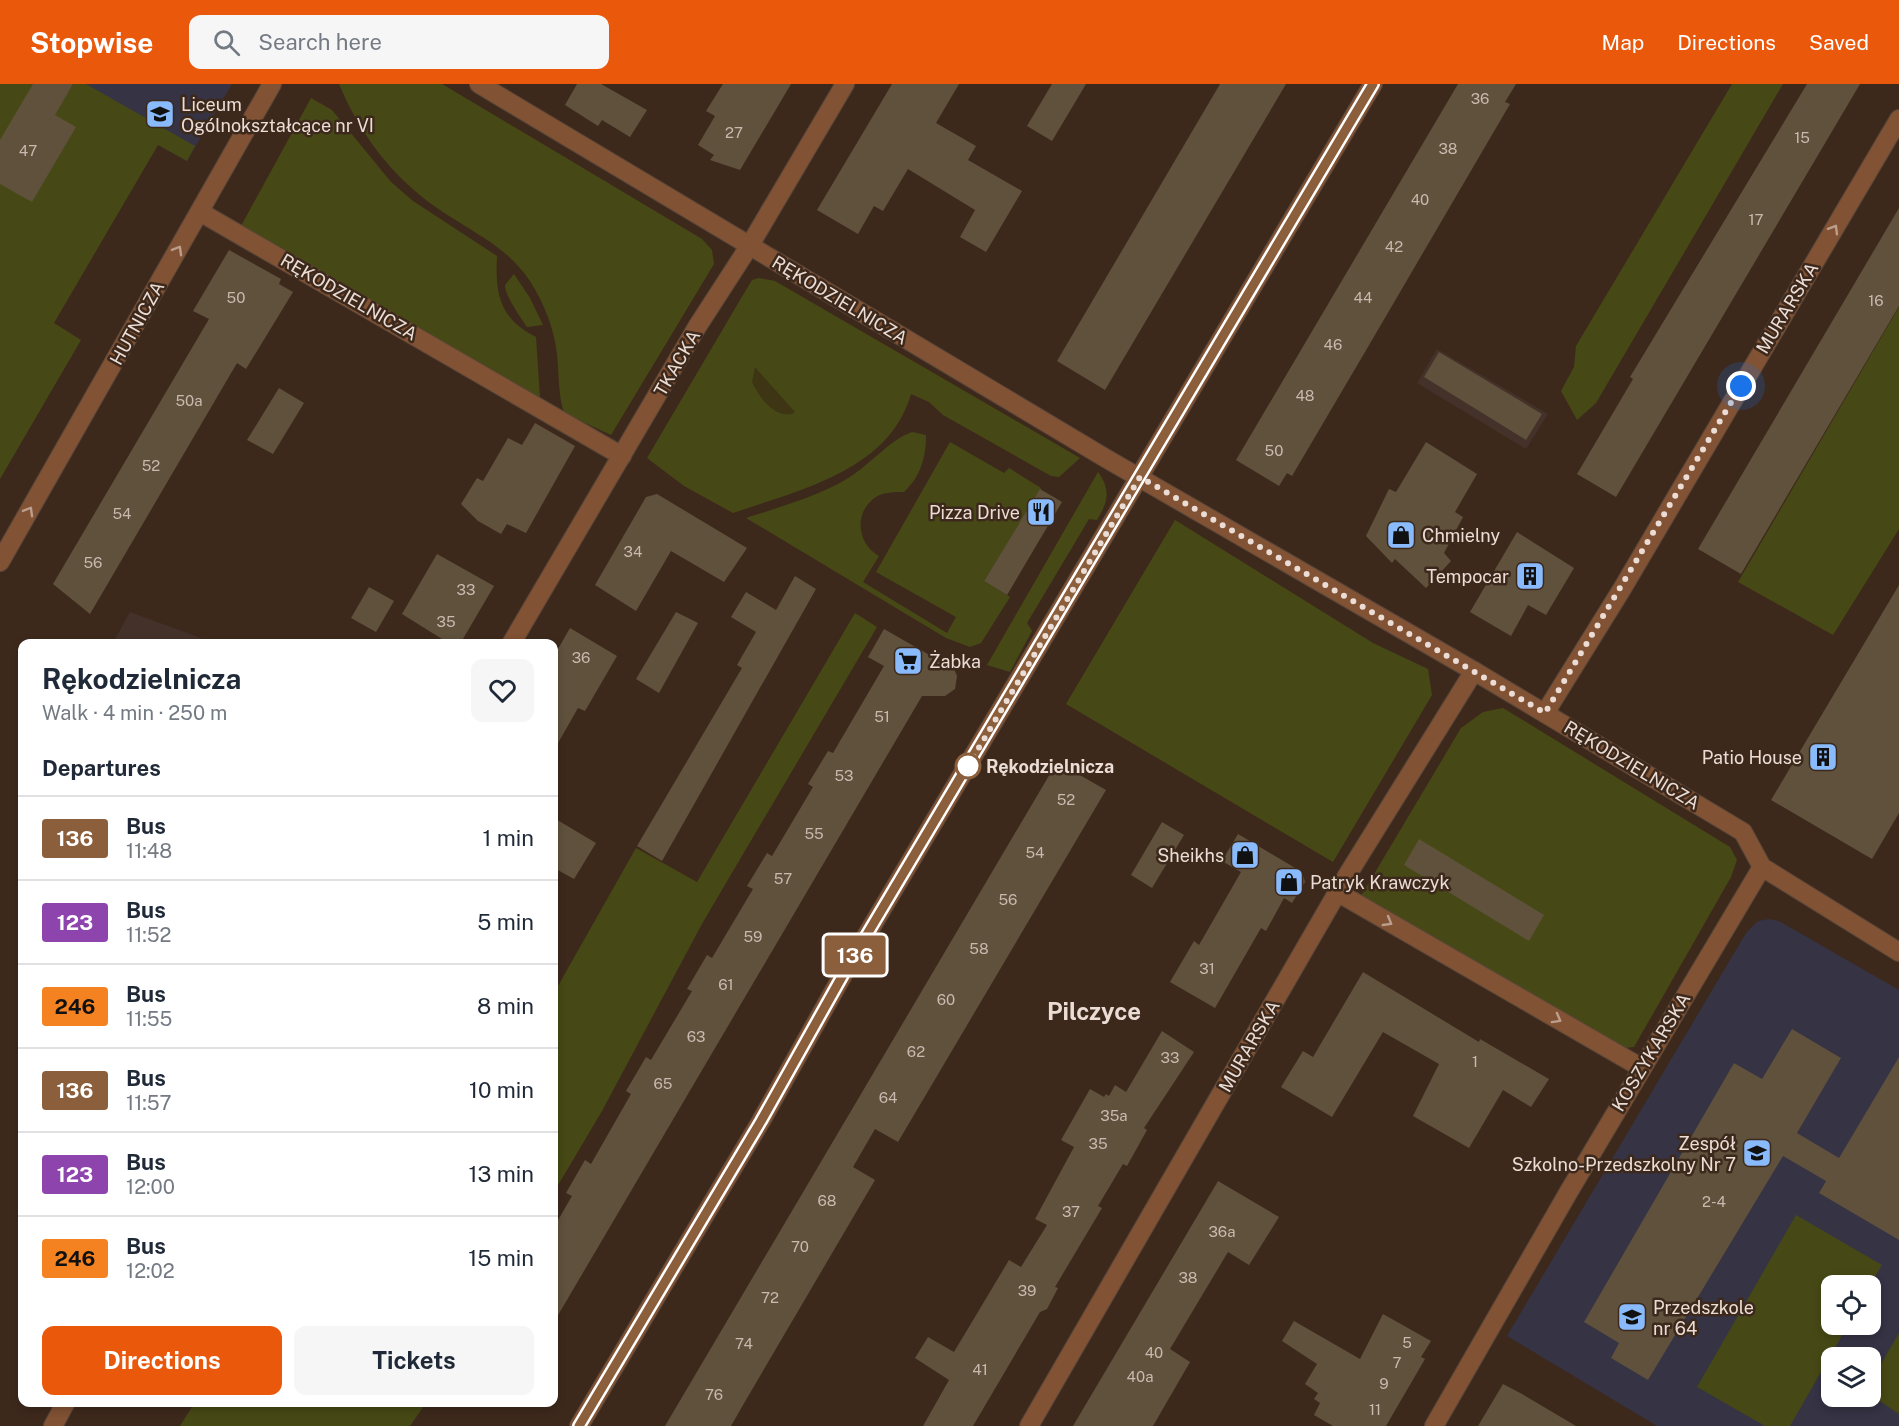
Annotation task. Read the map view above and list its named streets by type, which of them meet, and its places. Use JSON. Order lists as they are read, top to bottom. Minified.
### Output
{"streets":{"street":["RĘKODZIELNICZA","MURARSKA","HUTNICZA","TKACKA","KOSZYKARSKA"]},"crossings":[["RĘKODZIELNICZA","MURARSKA"],["RĘKODZIELNICZA","HUTNICZA"],["RĘKODZIELNICZA","TKACKA"],["RĘKODZIELNICZA","KOSZYKARSKA"]],"one_way":["MURARSKA","HUTNICZA"],"districts":["Pilczyce"],"places":{"school or university":["Liceum Ogólnokształcące nr VI","Zespół Szkolno-Przedszkolny Nr 7","Przedszkole nr 64"],"restaurant":["Pizza Drive"],"shop":["Chmielny","Sheikhs","Patryk Krawczyk"],"building":["Tempocar","Patio House"],"supermarket":["Żabka"],"other":["Rękodzielnicza"]},"lines":["bus line 136"],"house_numbers":["36","27","15","38","47","40","17","42","50","44","16","46","48","50a","50","52","54","34","56","33","35","36","51","53","52","55","54","57","56","59","58","31","61","60","63","62","33","1","65","64","35a","35","68","2-4","37","36a","70","38","39","72","5","74","40","7","41","40a","9","76","11"],"page":{"header":"Stopwise","search":"Search here","nav":["Map","Directions","Saved"],"on_map":"136","heading":[["Rękodzielnicza","Walk · 4 min · 250 m"],"Departures"],"list":[{"mark":"136","name":"Bus","note":"11:48","value":"1 min"},{"mark":"123","name":"Bus","note":"11:52","value":"5 min"},{"mark":"246","name":"Bus","note":"11:55","value":"8 min"},{"mark":"136","name":"Bus","note":"11:57","value":"10 min"},{"mark":"123","name":"Bus","note":"12:00","value":"13 min"},{"mark":"246","name":"Bus","note":"12:02","value":"15 min"}],"buttons":["Directions","Tickets"]}}
